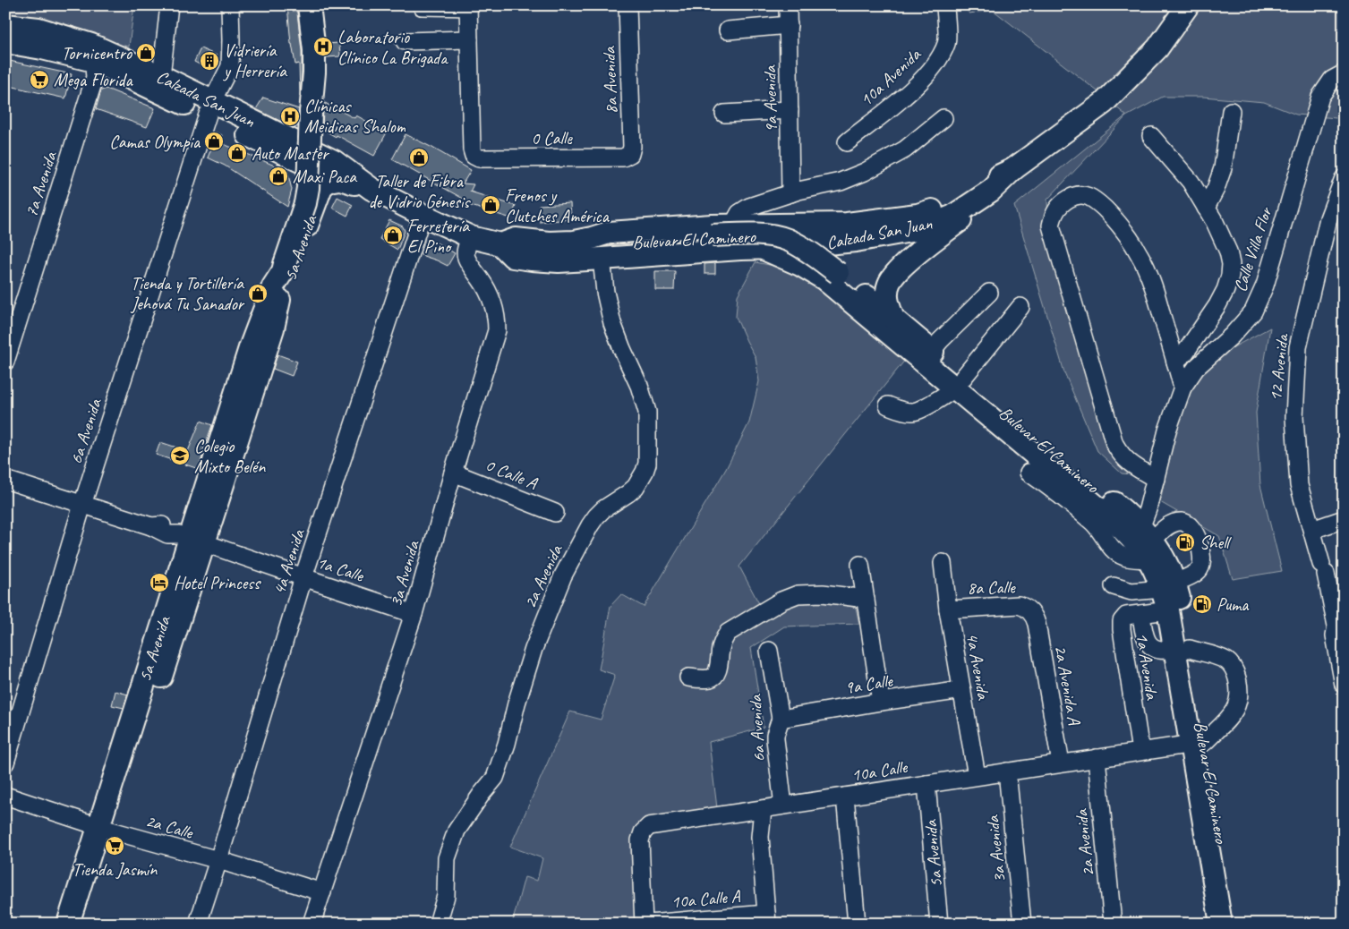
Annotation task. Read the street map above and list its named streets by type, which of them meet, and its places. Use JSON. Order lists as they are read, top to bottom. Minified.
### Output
{"streets":{"main road":["Calzada San Juan","Bulevar El Caminero","5a Avenida"],"street":["10a Avenida","8a Avenida","9a Avenida","0 Calle","7a Avenida","Calle Villa Flor","12 Avenida","6a Avenida","0 Calle A","4a Avenida","1a Calle","3a Avenida","2a Avenida","8a Calle","1a Avenida","9a Calle","2a Avenida A","10a Calle","2a Calle","10a Calle A"]},"crossings":[["8a Avenida","0 Calle"],["Calzada San Juan","7a Avenida"],["Calzada San Juan","Bulevar El Caminero"],["Calzada San Juan","5a Avenida"],["Calzada San Juan","6a Avenida"],["Calzada San Juan","4a Avenida"],["Calzada San Juan","3a Avenida"],["Calzada San Juan","2a Avenida"],["Bulevar El Caminero","Calle Villa Flor"],["Bulevar El Caminero","1a Avenida"],["5a Avenida","1a Calle"],["5a Avenida","10a Calle"],["5a Avenida","2a Calle"],["6a Avenida","1a Calle"],["6a Avenida","9a Calle"],["6a Avenida","10a Calle"],["0 Calle A","3a Avenida"],["4a Avenida","1a Calle"],["4a Avenida","8a Calle"],["4a Avenida","9a Calle"],["4a Avenida","10a Calle"],["4a Avenida","2a Calle"],["1a Calle","3a Avenida"],["3a Avenida","10a Calle"],["3a Avenida","2a Calle"],["2a Avenida","10a Calle"],["8a Calle","2a Avenida A"],["1a Avenida","10a Calle"],["2a Avenida A","10a Calle"]],"places":{"hospital":["Laboratorio Clínico La Brigada","Clínicas Meidicas Shalom"],"shop":["Tornicentro","Camas Olympia","Auto Master","Taller de Fibra de Vidrio Génesis","Maxi Paca","Frenos y Clutches América","Ferretería El Pino","Tienda y Tortillería Jehová Tu Sanador"],"building":["Vidriería y Herrería"],"supermarket":["Mega Florida","Tienda Jasmín"],"school or university":["Colegio Mixto Belén"],"fuel station":["Shell","Puma"],"hotel":["Hotel Princess"]}}
